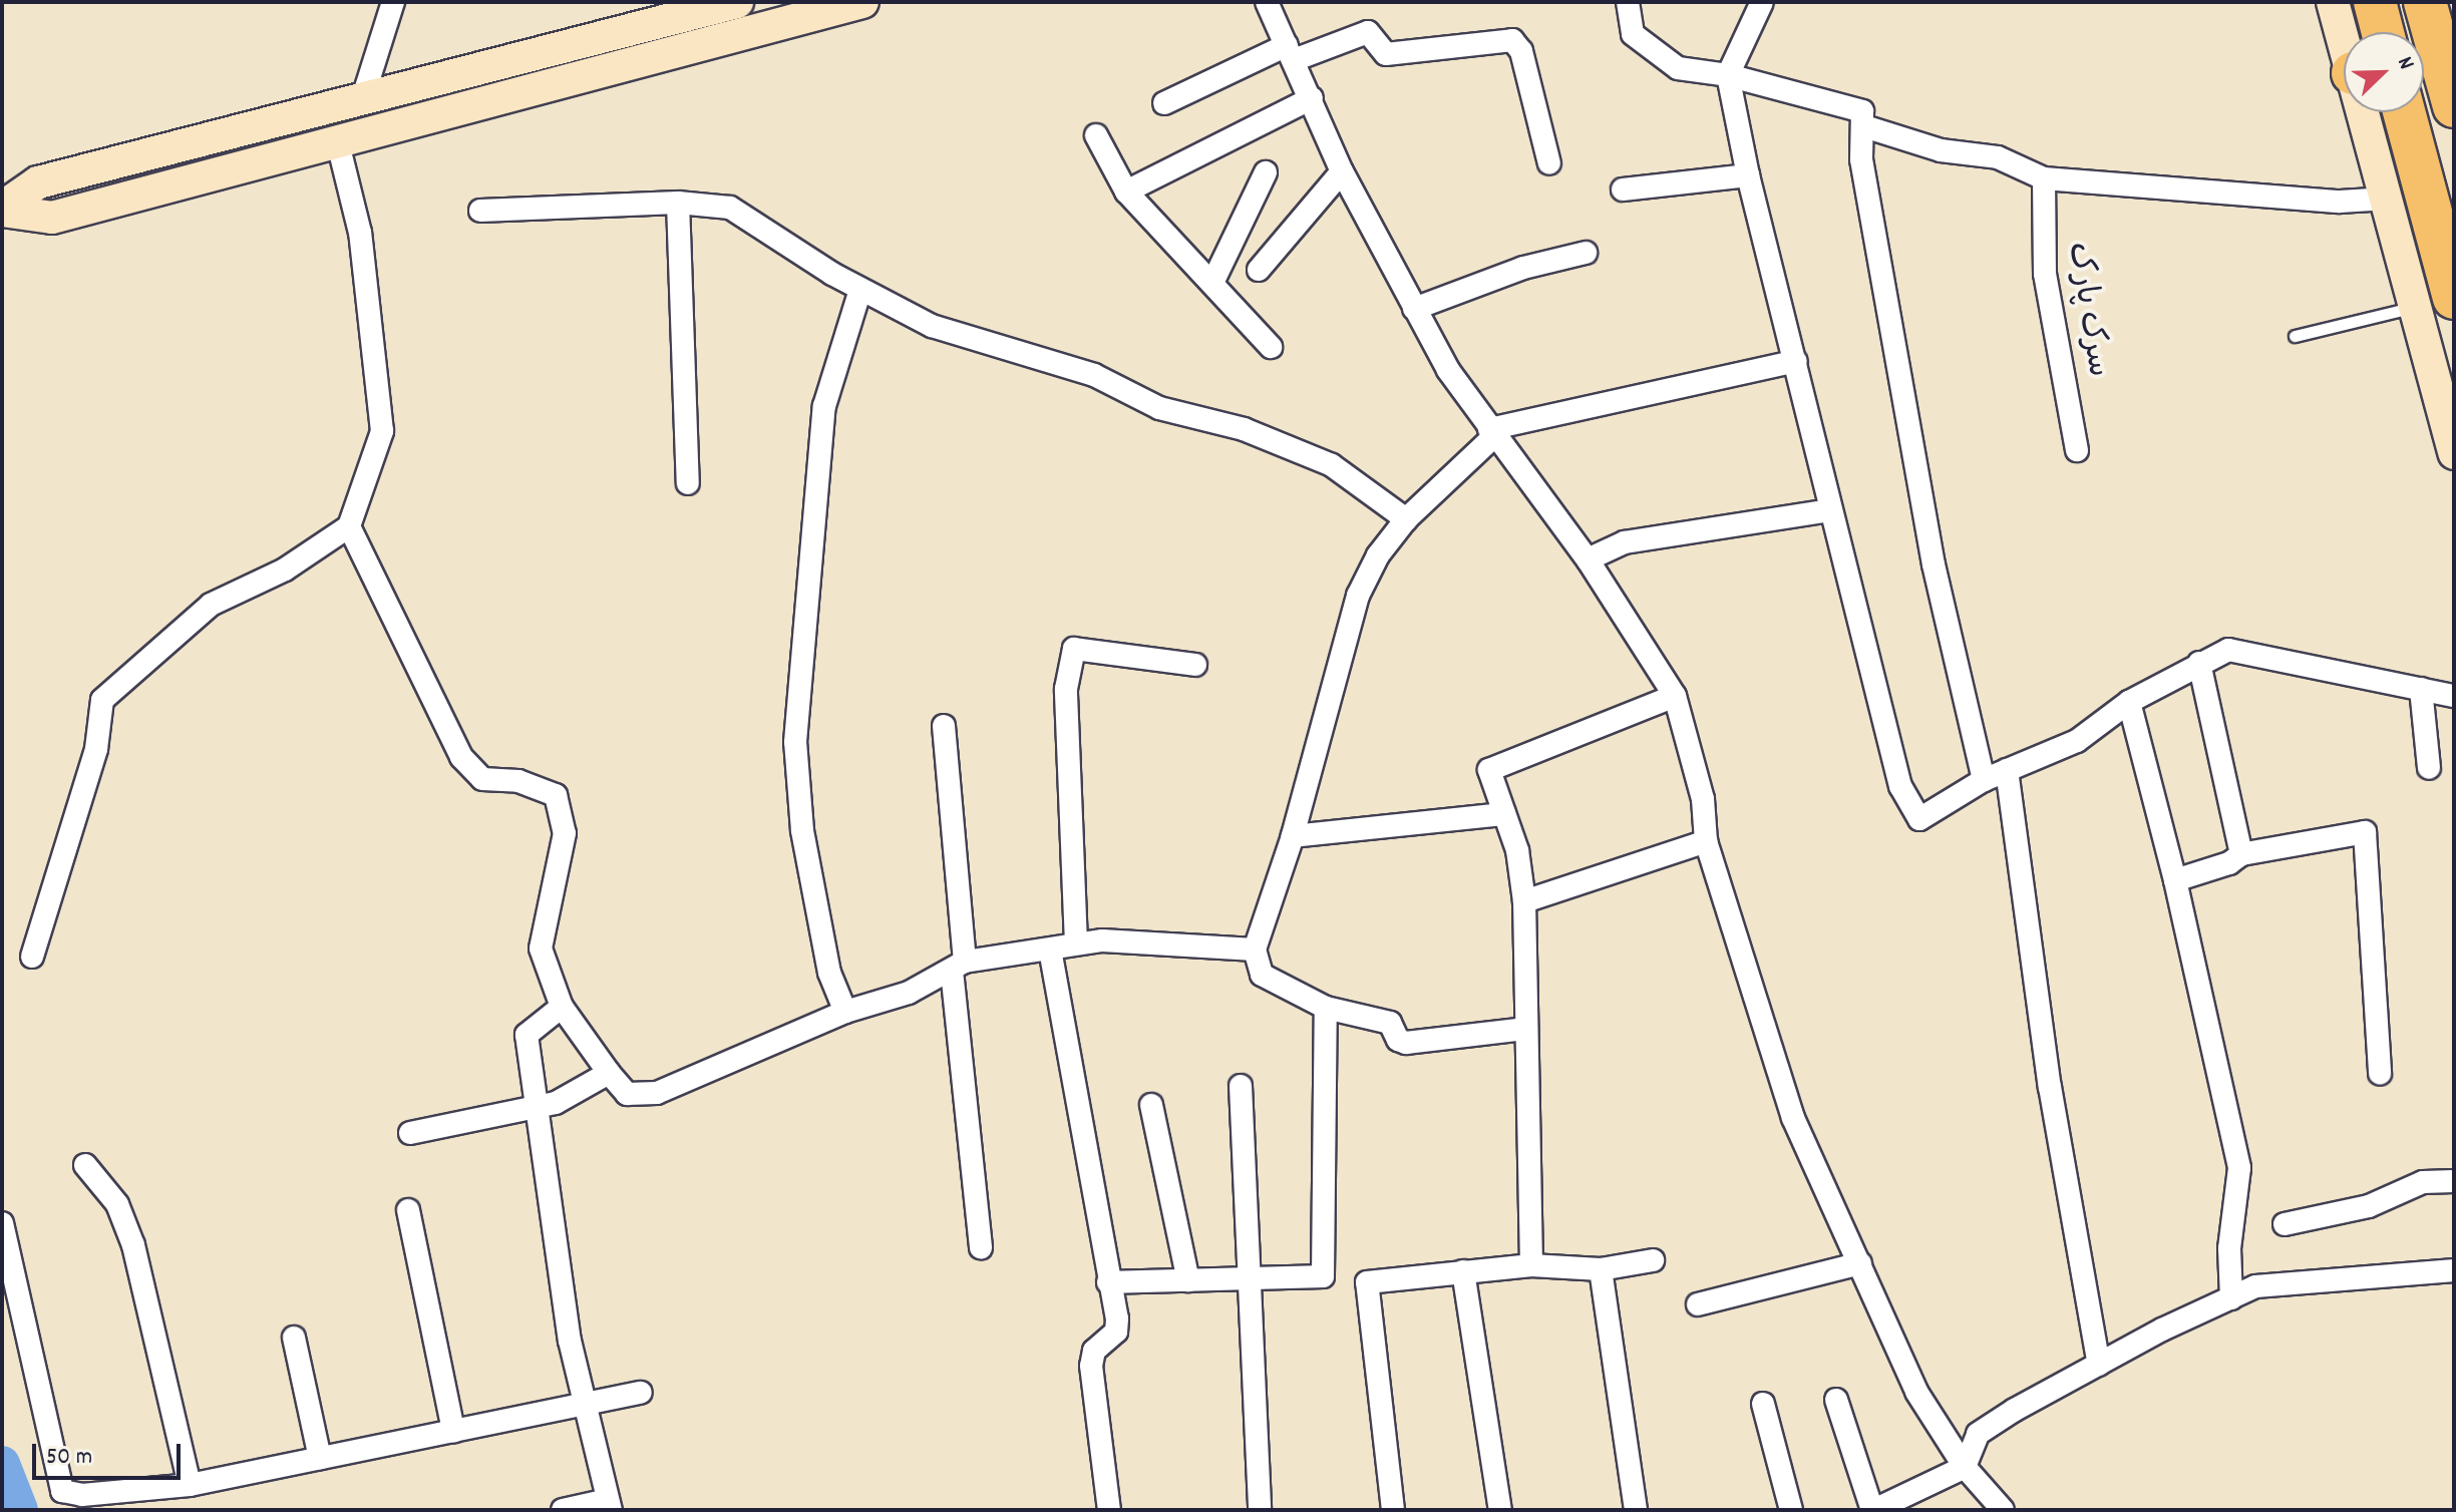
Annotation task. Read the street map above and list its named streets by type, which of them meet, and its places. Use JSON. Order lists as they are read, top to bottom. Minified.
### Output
{"streets":{"street":["سرک پارک"]},"scale_bar":"50 m","north":"top right"}
